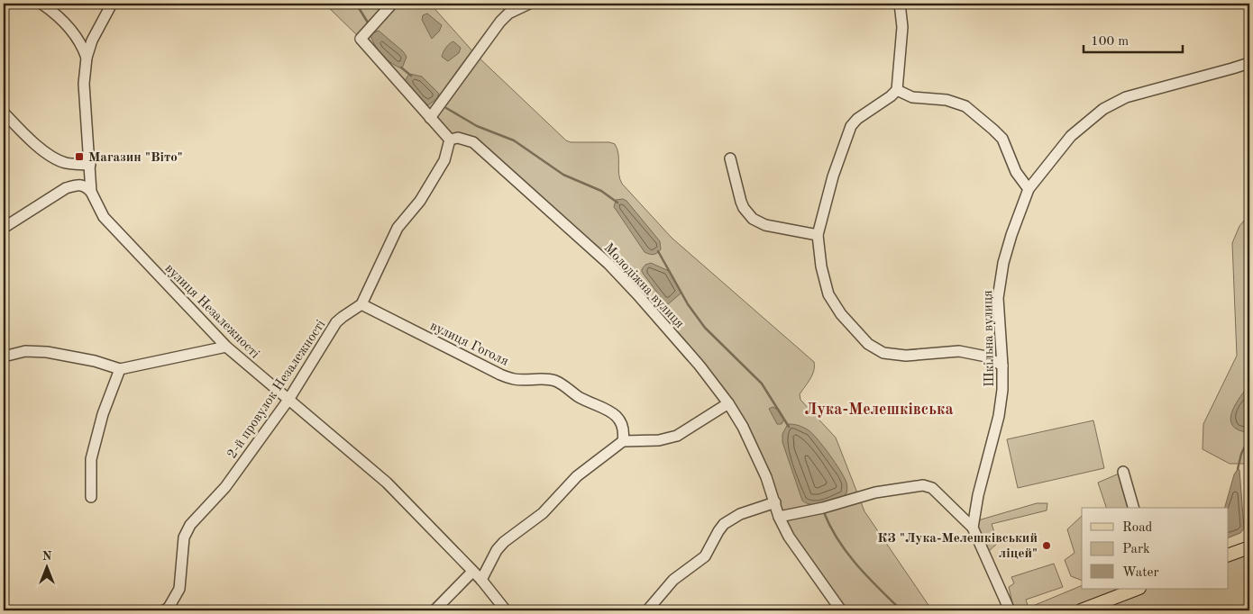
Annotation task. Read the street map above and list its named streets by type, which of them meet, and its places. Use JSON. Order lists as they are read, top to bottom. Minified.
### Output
{"streets":{"street":["Молодіжна вулиця","вулиця Незалежності","Шкільна вулиця","вулиця Гоголя","2-й провулок Незалежності"]},"crossings":[["Молодіжна вулиця","2-й провулок Незалежності"],["вулиця Незалежності","2-й провулок Незалежності"],["вулиця Гоголя","2-й провулок Незалежності"]],"districts":["Лука-Мелешківська"],"places":{"transit":["Магазин \"Віто\""],"other":["КЗ \"Лука-Мелешківський ліцей\""]},"legend":["Road","Park","Water"],"scale_bar":"100 m","north":"top"}
